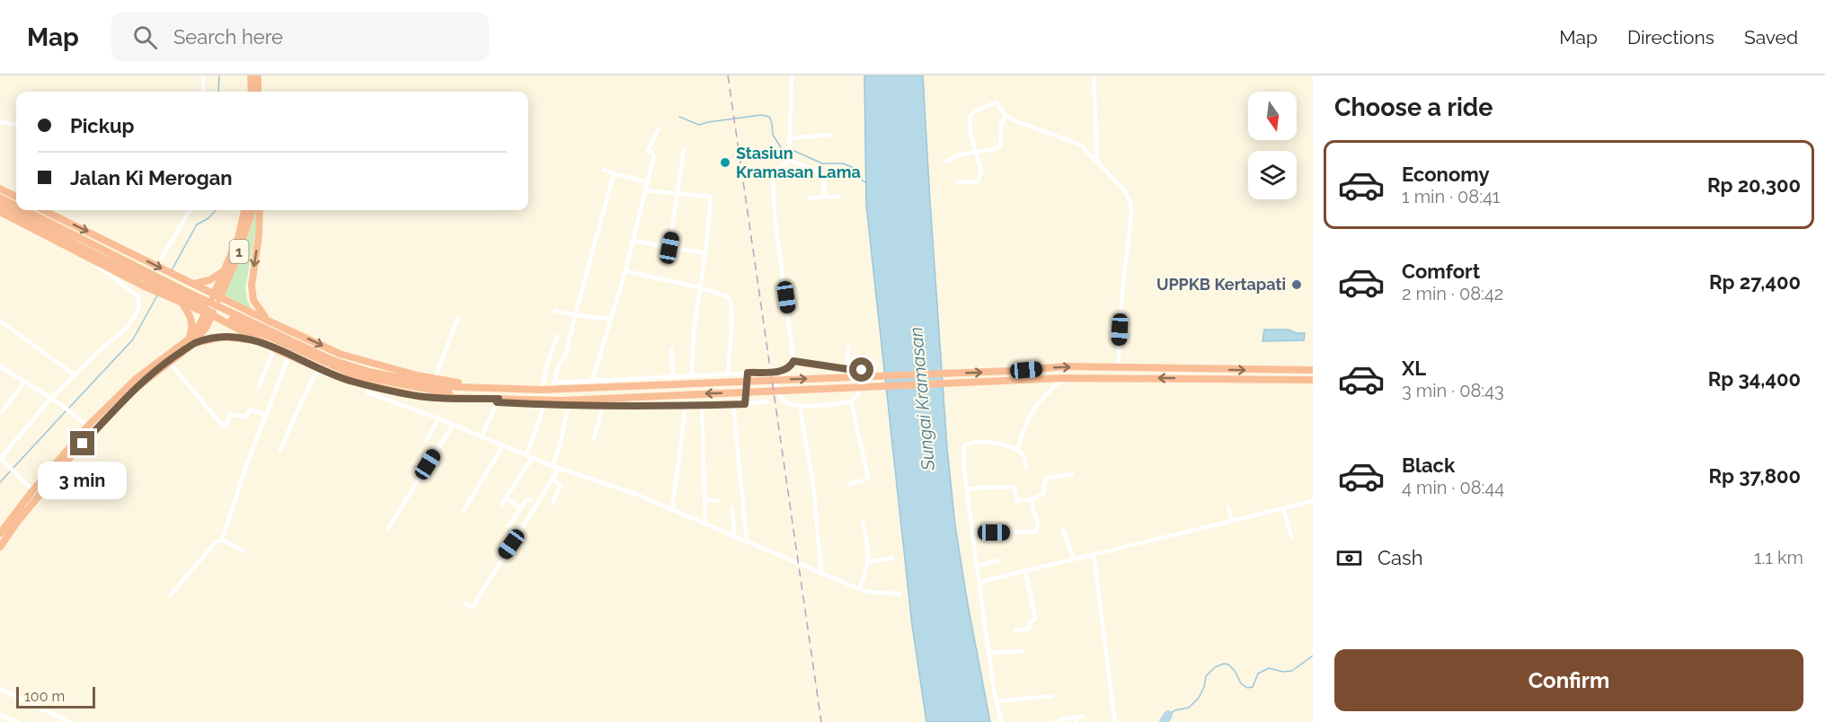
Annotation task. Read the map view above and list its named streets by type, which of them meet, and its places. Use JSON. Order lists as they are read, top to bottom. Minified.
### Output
{"streets":{"highway":["1"]},"water":["Sungai Kramasan"],"places":["Stasiun Kramasan Lama","UPPKB Kertapati"],"scale_bar":"100 m","north":"bottom","page":{"header":"Map","search":"Search here","nav":["Map","Directions","Saved"],"heading":"Choose a ride","banner":["Pickup","Jalan Ki Merogan"],"list":[{"name":"Economy","note":"1 min · 08:41","value":"Rp 20,300"},{"name":"Comfort","note":"2 min · 08:42","value":"Rp 27,400"},{"name":"XL","note":"3 min · 08:43","value":"Rp 34,400"},{"name":"Black","note":"4 min · 08:44","value":"Rp 37,800"}],"bubble":"3 min","pay":["Cash","1.1 km"],"buttons":"Confirm","scale":"100 m"}}
